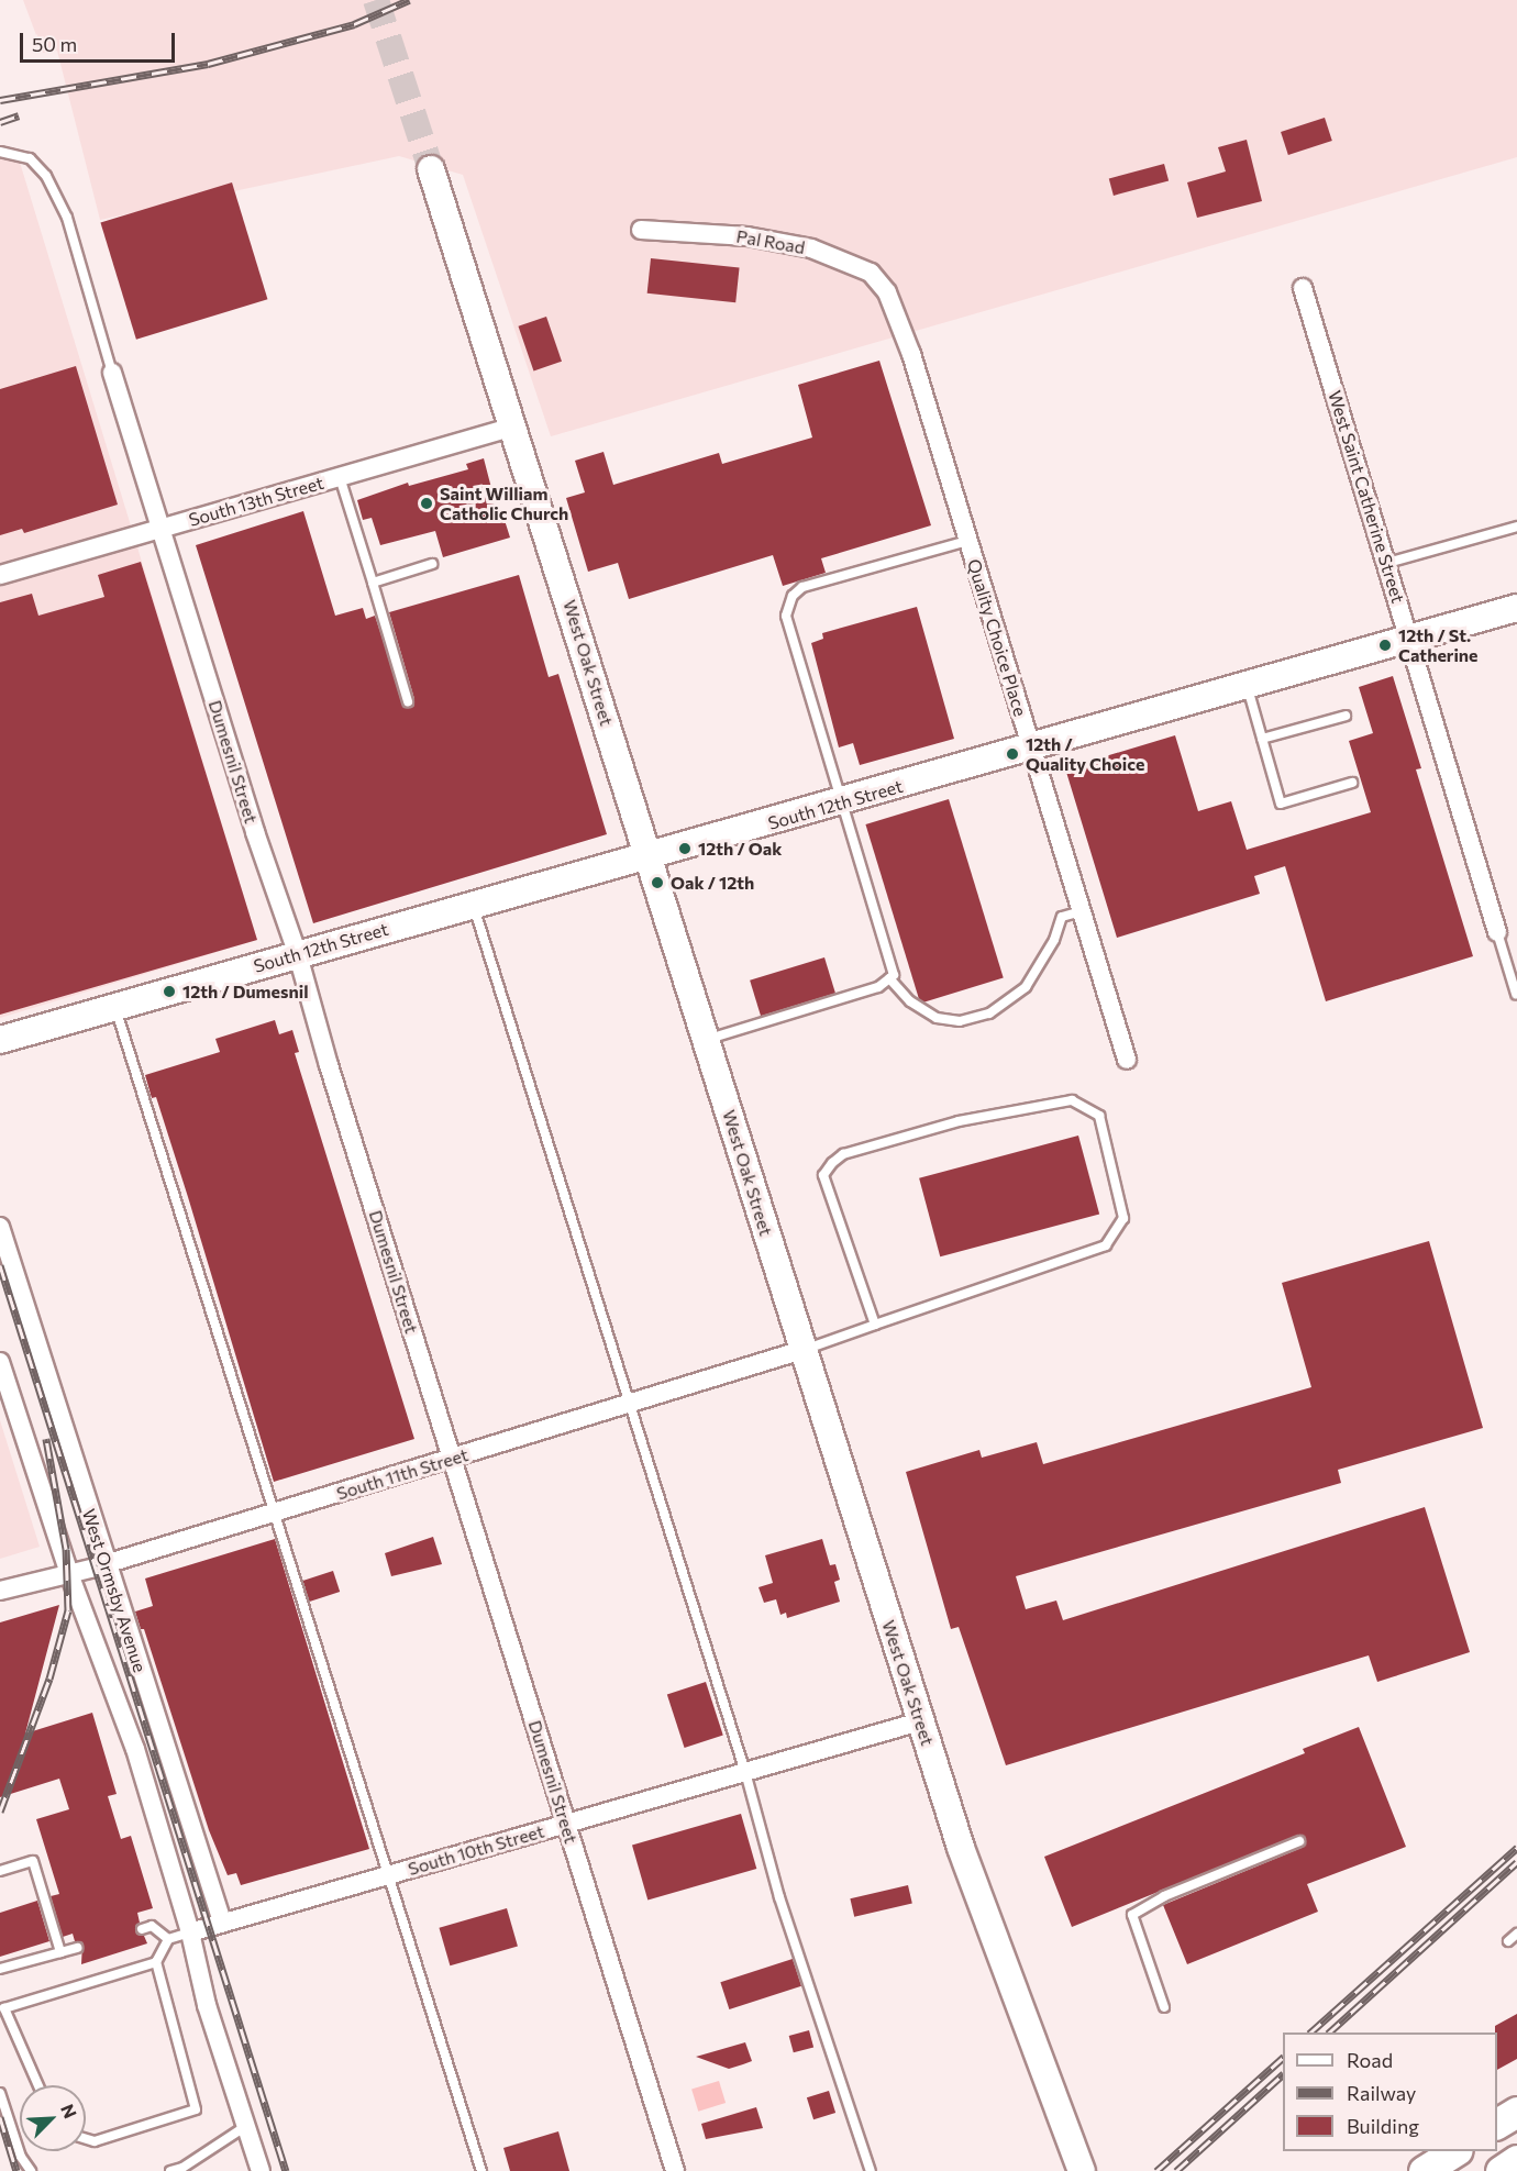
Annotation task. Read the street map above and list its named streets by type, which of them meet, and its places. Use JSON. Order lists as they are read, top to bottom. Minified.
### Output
{"streets":{"main road":["West Oak Street","South 12th Street"],"street":["Pal Road","West Saint Catherine Street","South 13th Street","Quality Choice Place","Dumesnil Street","South 11th Street","West Ormsby Avenue","South 10th Street"]},"crossings":[["Pal Road","Quality Choice Place"],["West Saint Catherine Street","South 12th Street"],["South 13th Street","West Oak Street"],["South 13th Street","Dumesnil Street"],["Quality Choice Place","South 12th Street"],["West Oak Street","South 12th Street"],["West Oak Street","South 11th Street"],["West Oak Street","South 10th Street"],["Dumesnil Street","South 12th Street"],["Dumesnil Street","South 11th Street"],["Dumesnil Street","South 10th Street"],["South 11th Street","West Ormsby Avenue"],["West Ormsby Avenue","South 10th Street"]],"places":["Saint William Catholic Church","12th / St. Catherine","12th / Quality Choice","12th / Oak","Oak / 12th","12th / Dumesnil"],"legend":["Road","Railway","Building"],"scale_bar":"50 m","north":"top right"}
